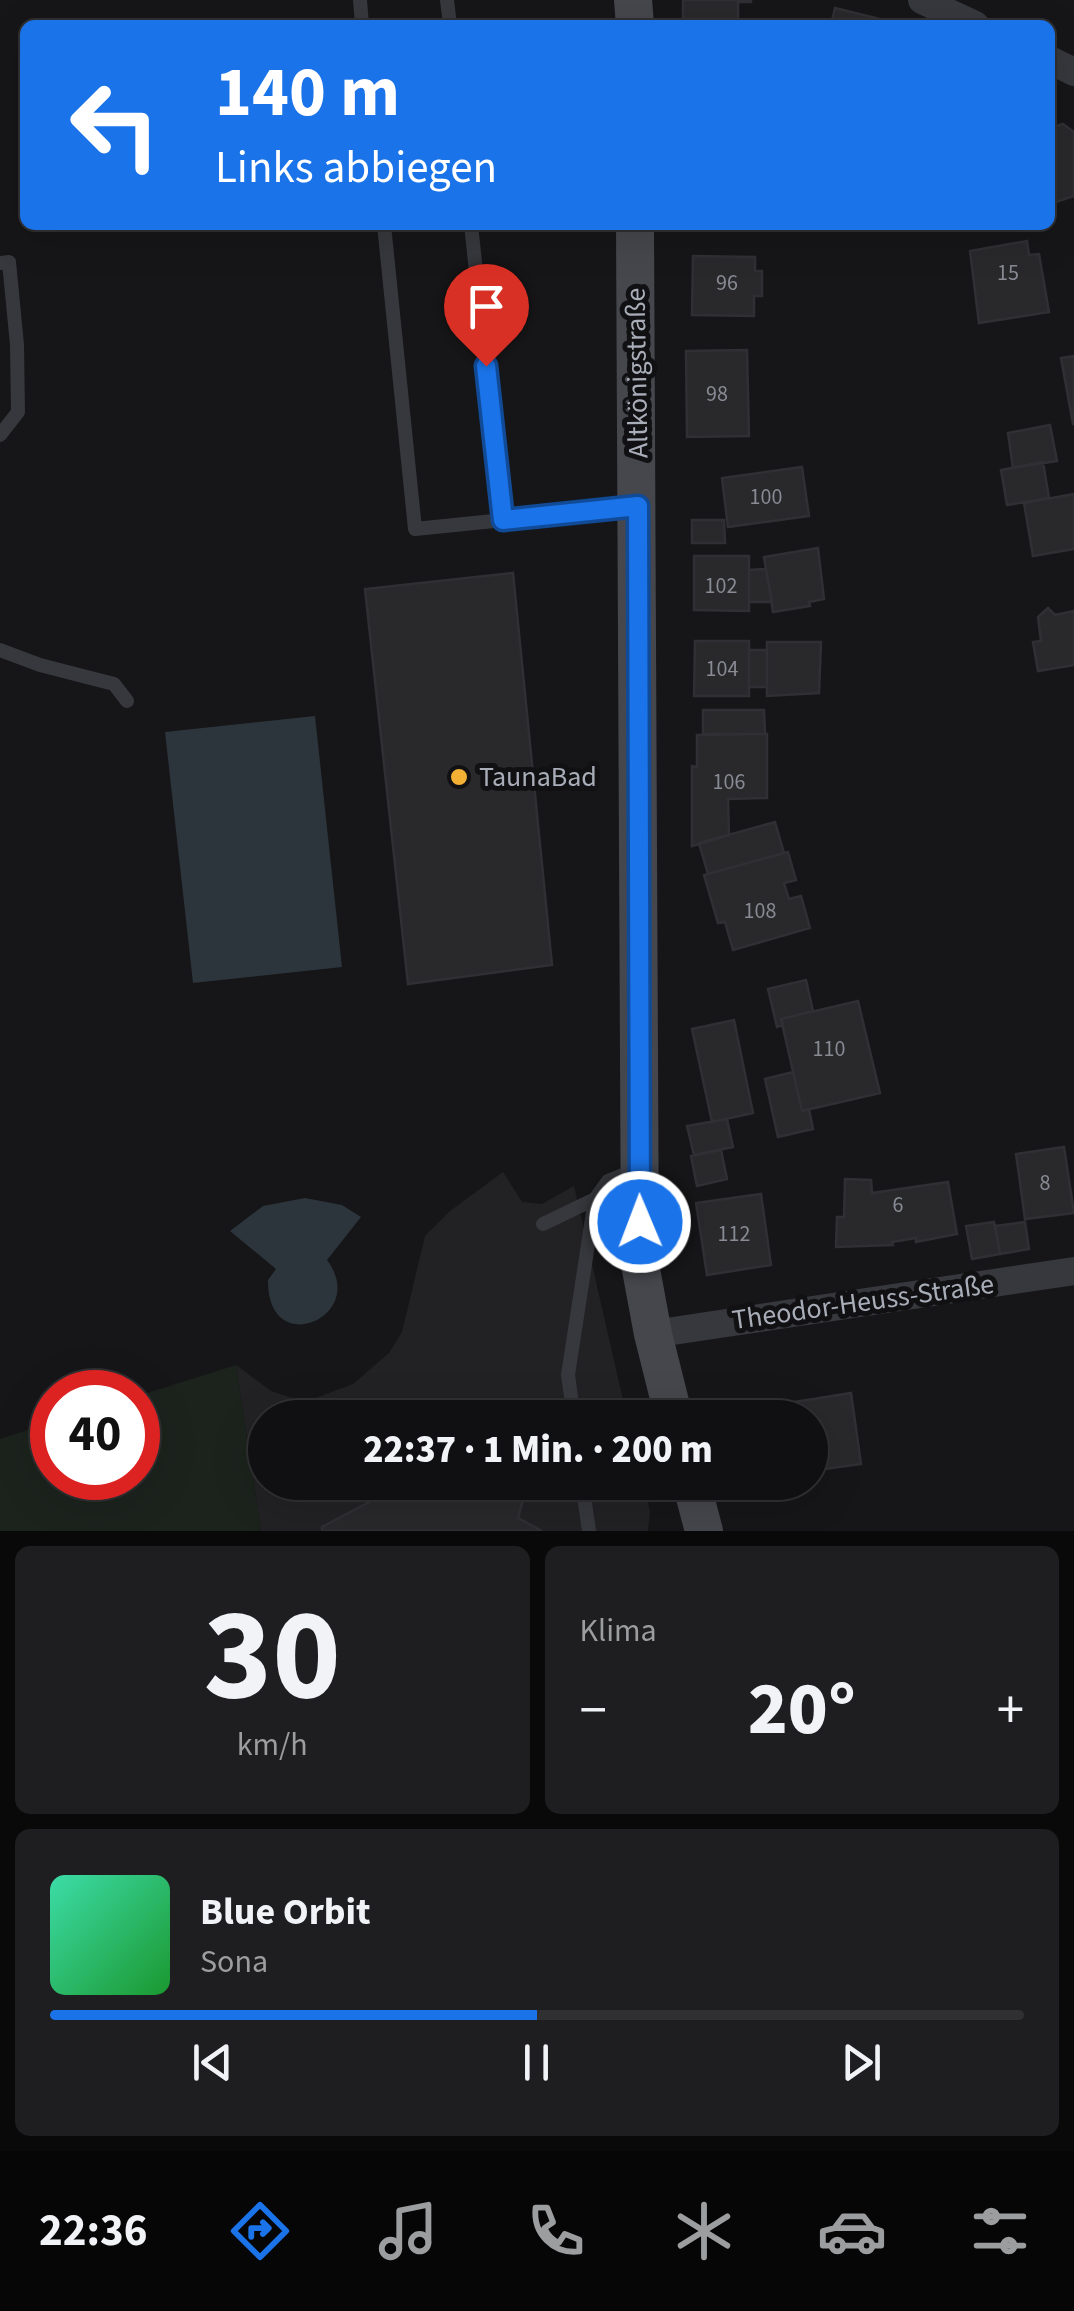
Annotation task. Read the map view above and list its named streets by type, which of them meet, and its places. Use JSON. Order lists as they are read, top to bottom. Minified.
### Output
{"streets":{"street":["Altkönigstraße","Theodor-Heuss-Straße"]},"crossings":[["Altkönigstraße","Theodor-Heuss-Straße"]],"places":["TaunaBad"],"house_numbers":["15","96","98","100","102","104","106","108","110","8","6","112"],"page":{"turn":["140 m","Links abbiegen"],"limit":"40","trip":"22:37 · 1 Min. · 200 m","tile":[["30","km/h"],"Klima"],"heat":["−","20°","+"],"song":["Blue Orbit","Sona"],"tabs":"22:36"}}
